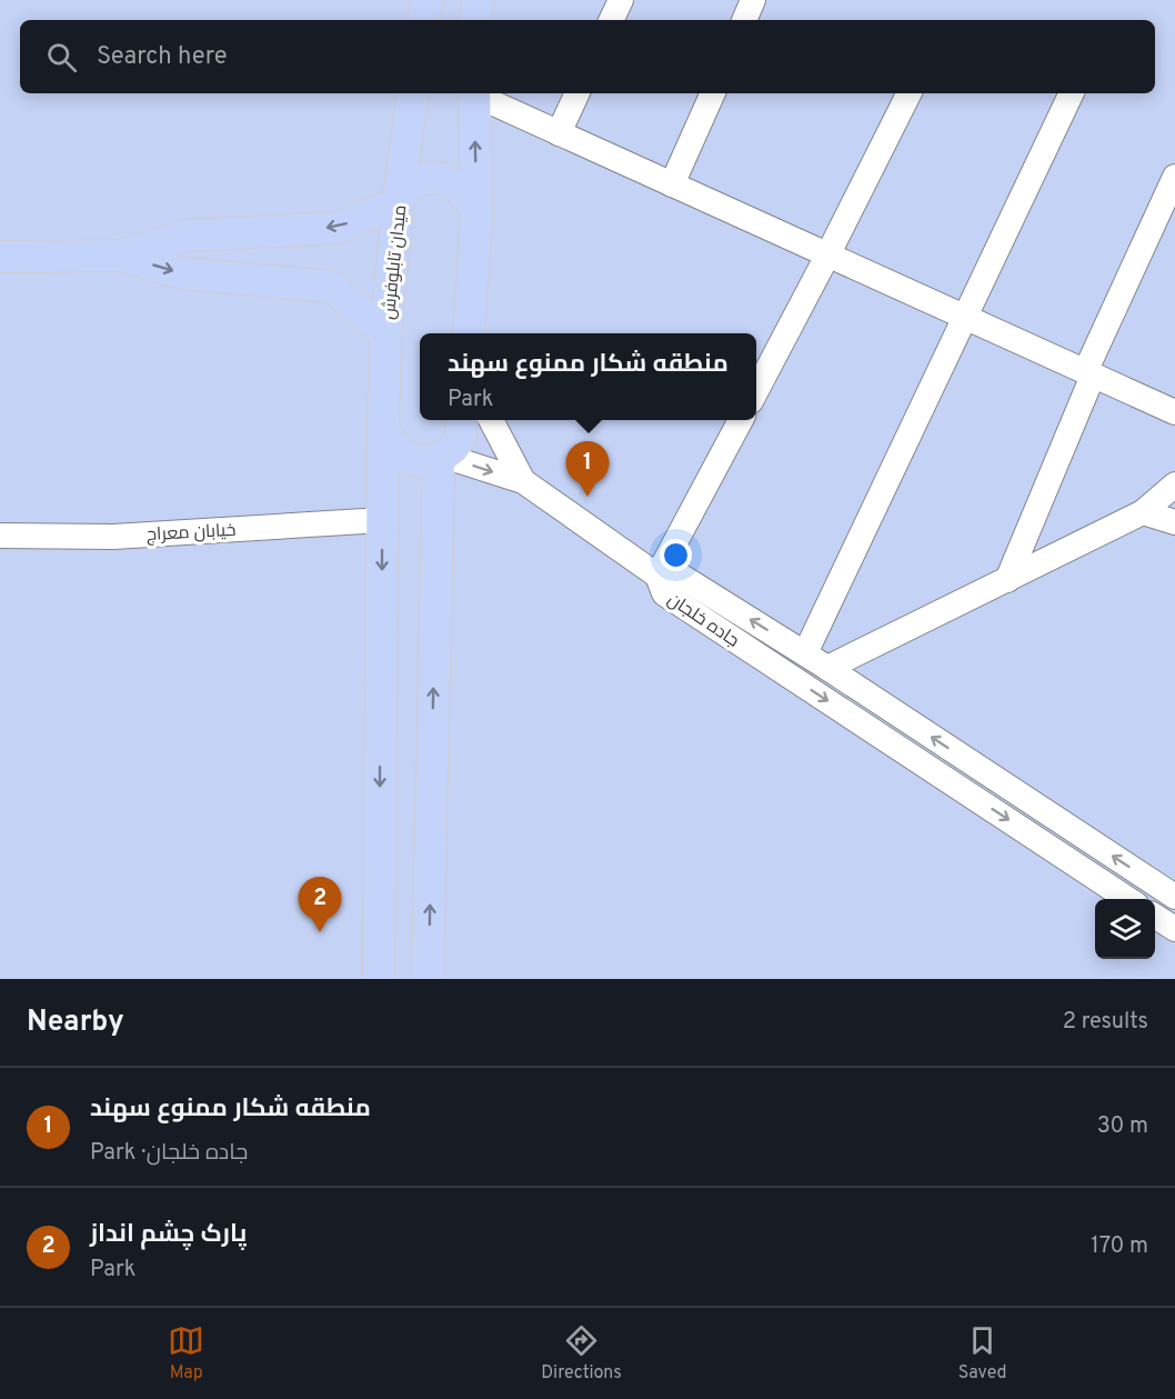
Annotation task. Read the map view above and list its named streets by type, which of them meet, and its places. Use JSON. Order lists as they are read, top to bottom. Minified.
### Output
{"streets":{"main road":["میدان تابلوفرش"],"street":["خیابان معراج","جاده خلجان"]},"crossings":[["میدان تابلوفرش","خیابان معراج"]],"page":{"search":"Search here","popup":["منطقه شکار ممنوع سهند","Park"],"pins":["1","2"],"heading":["Nearby","2 results"],"list":[{"mark":"1","name":"منطقه شکار ممنوع سهند","note":"Park · جاده خلجان","value":"30 m"},{"mark":"2","name":"پارک چشم انداز","note":"Park","value":"170 m"}],"nav":["Map","Directions","Saved"]}}
